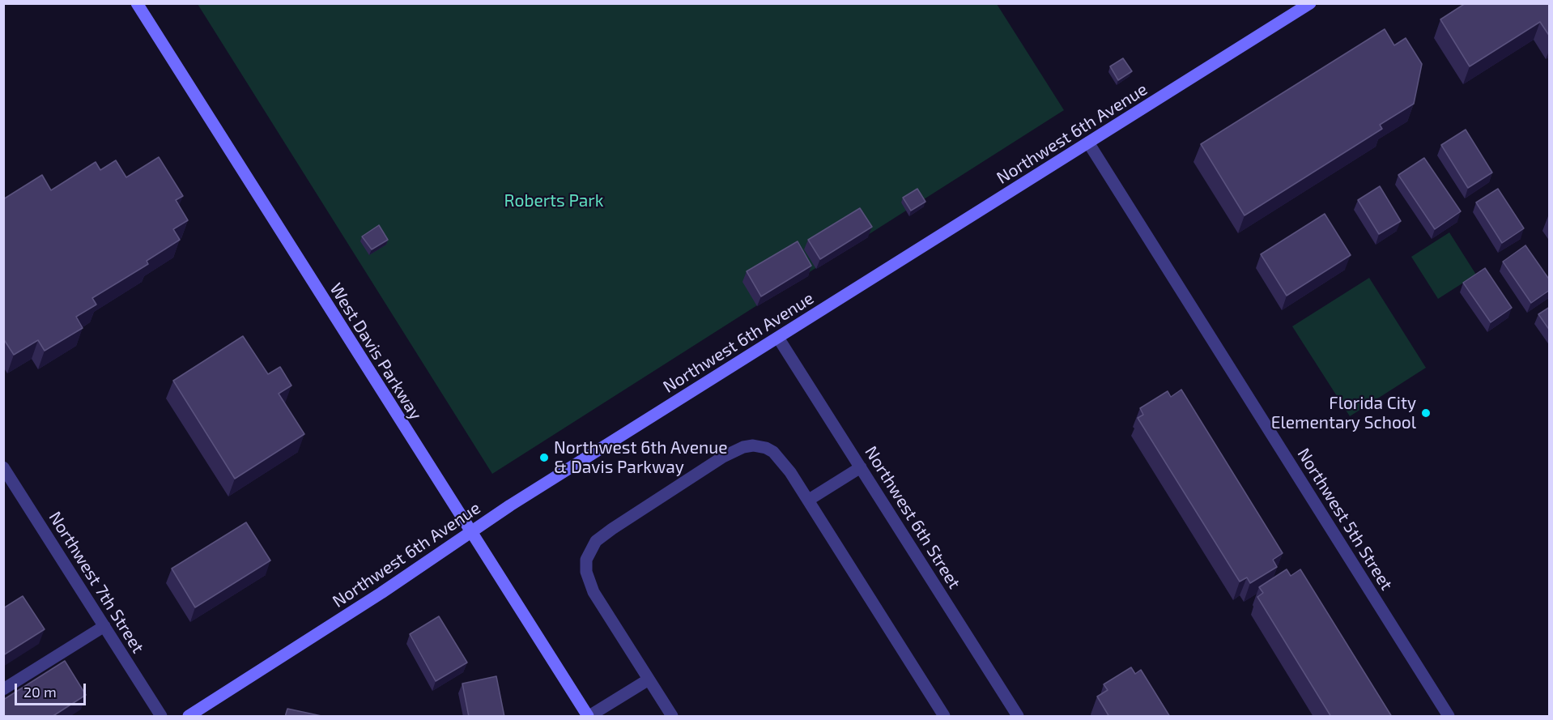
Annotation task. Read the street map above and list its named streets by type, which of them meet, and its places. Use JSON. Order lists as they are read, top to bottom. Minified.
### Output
{"streets":{"street":["Northwest 6th Avenue","West Davis Parkway","Northwest 6th Street","Northwest 5th Street","Northwest 7th Street"]},"crossings":[["Northwest 6th Avenue","West Davis Parkway"],["Northwest 6th Avenue","Northwest 6th Street"],["Northwest 6th Avenue","Northwest 5th Street"]],"parks":["Roberts Park"],"places":["Florida City Elementary School","Northwest 6th Avenue & Davis Parkway"],"scale_bar":"20 m"}
